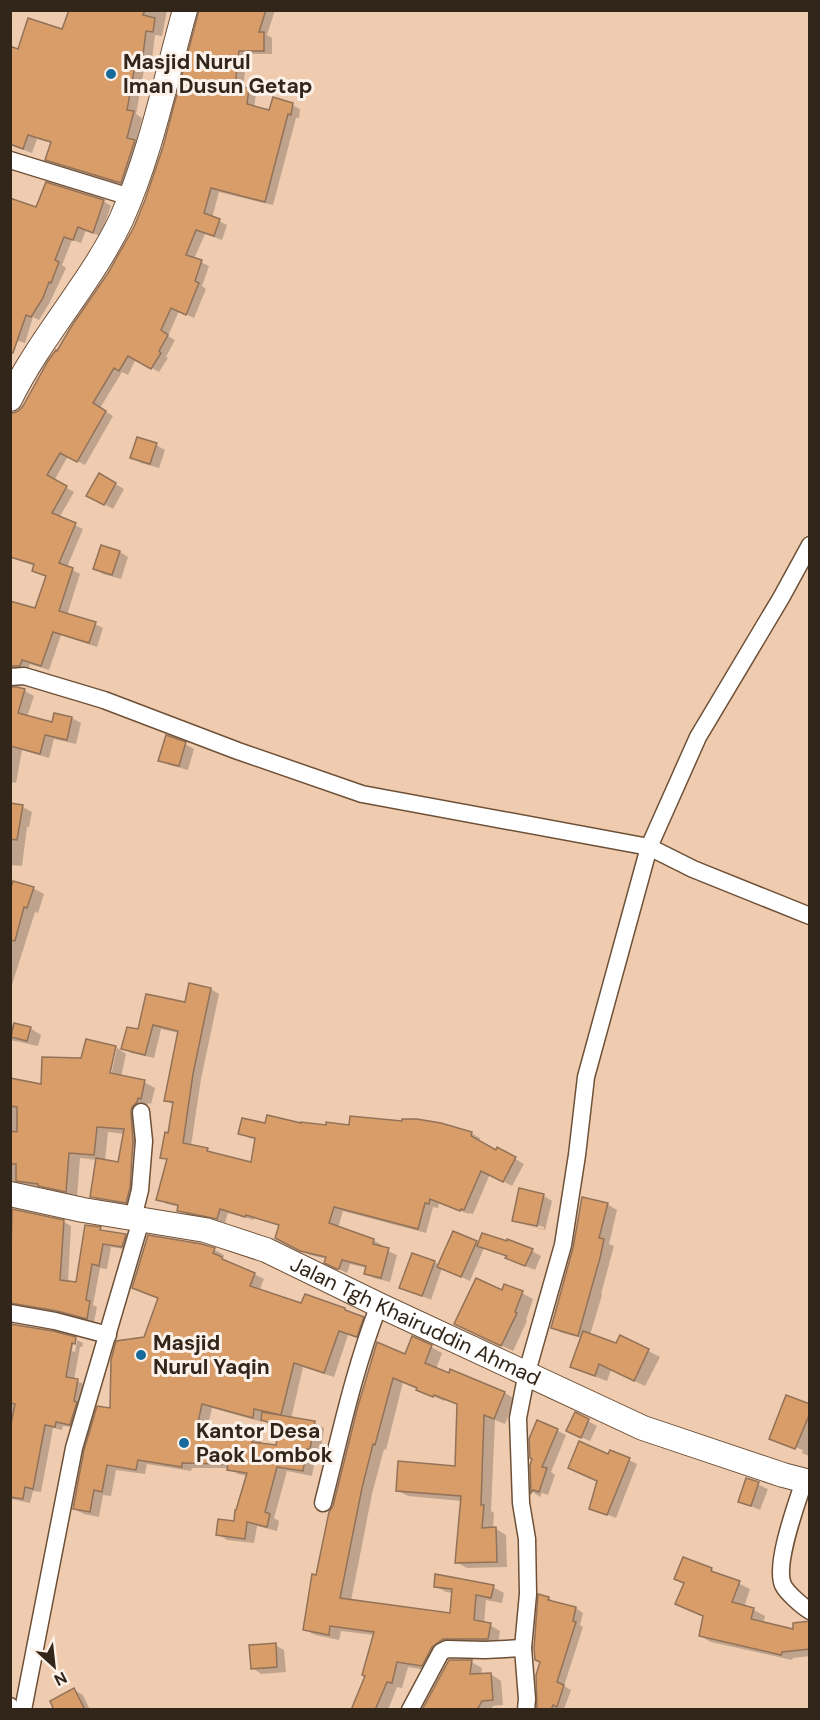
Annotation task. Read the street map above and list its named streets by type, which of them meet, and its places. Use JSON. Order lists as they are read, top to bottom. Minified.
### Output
{"streets":{"street":["Jalan Tgh Khairuddin Ahmad"]},"places":["Masjid Nurul Iman Dusun Getap","Masjid Nurul Yaqin","Kantor Desa Paok Lombok"],"north":"bottom right"}
